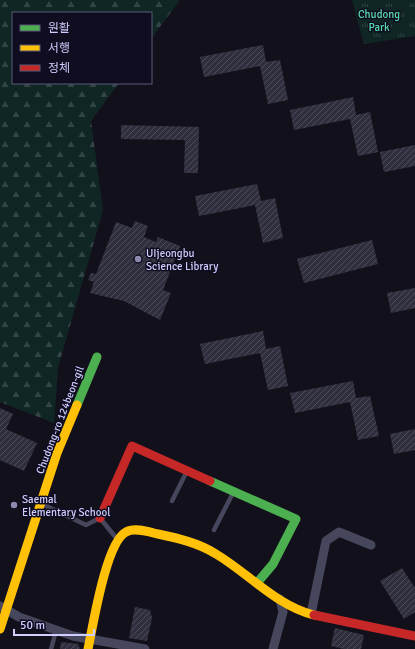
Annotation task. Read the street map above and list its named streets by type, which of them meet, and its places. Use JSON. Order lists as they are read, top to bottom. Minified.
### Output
{"streets":{"street":["Chudong-ro 124beon-gil"]},"parks":["Chudong Park"],"places":["UIjeongbu Science Library","Saemal Elementary School"],"legend":["원활","서행","정체"],"scale_bar":"50 m"}
